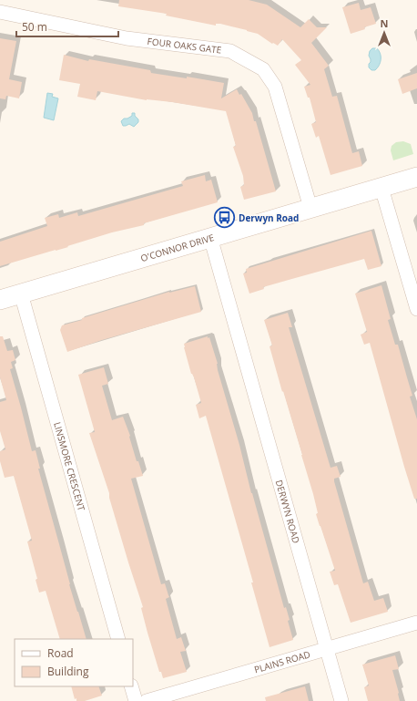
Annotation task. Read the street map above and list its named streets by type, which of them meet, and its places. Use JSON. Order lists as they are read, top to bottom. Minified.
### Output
{"streets":{"main road":["O'CONNOR DRIVE"],"street":["FOUR OAKS GATE","LINSMORE CRESCENT","DERWYN ROAD","PLAINS ROAD"]},"crossings":[["FOUR OAKS GATE","O'CONNOR DRIVE"],["O'CONNOR DRIVE","LINSMORE CRESCENT"],["O'CONNOR DRIVE","DERWYN ROAD"],["DERWYN ROAD","PLAINS ROAD"]],"places":{"bus stop":["Derwyn Road"]},"legend":["Road","Building"],"scale_bar":"50 m","north":"top"}
